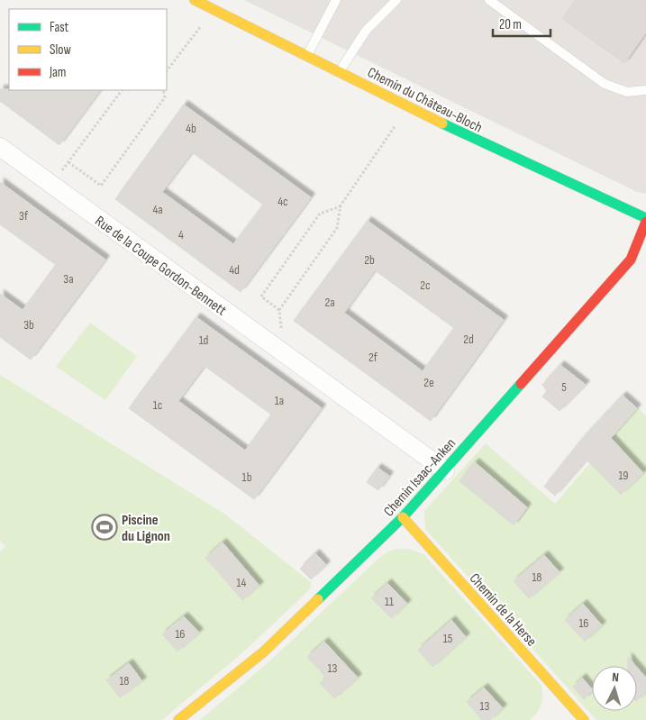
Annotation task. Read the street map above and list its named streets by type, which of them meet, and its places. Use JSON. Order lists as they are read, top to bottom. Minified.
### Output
{"streets":{"street":["Chemin du Château-Bloch","Rue de la Coupe Gordon-Bennett","Chemin Isaac-Anken","Chemin de la Herse"]},"crossings":[["Rue de la Coupe Gordon-Bennett","Chemin Isaac-Anken"],["Chemin Isaac-Anken","Chemin de la Herse"]],"places":{"sports":["Piscine du Lignon"]},"house_numbers":["4b","4c","4a","3f","4","2b","4d","3a","2c","2a","3b","2d","1d","2f","2e","5","1a","1c","19","1b","18","14","11","16","16","15","13","18","13"],"legend":["Fast","Slow","Jam"],"scale_bar":"20 m","north":"top"}
